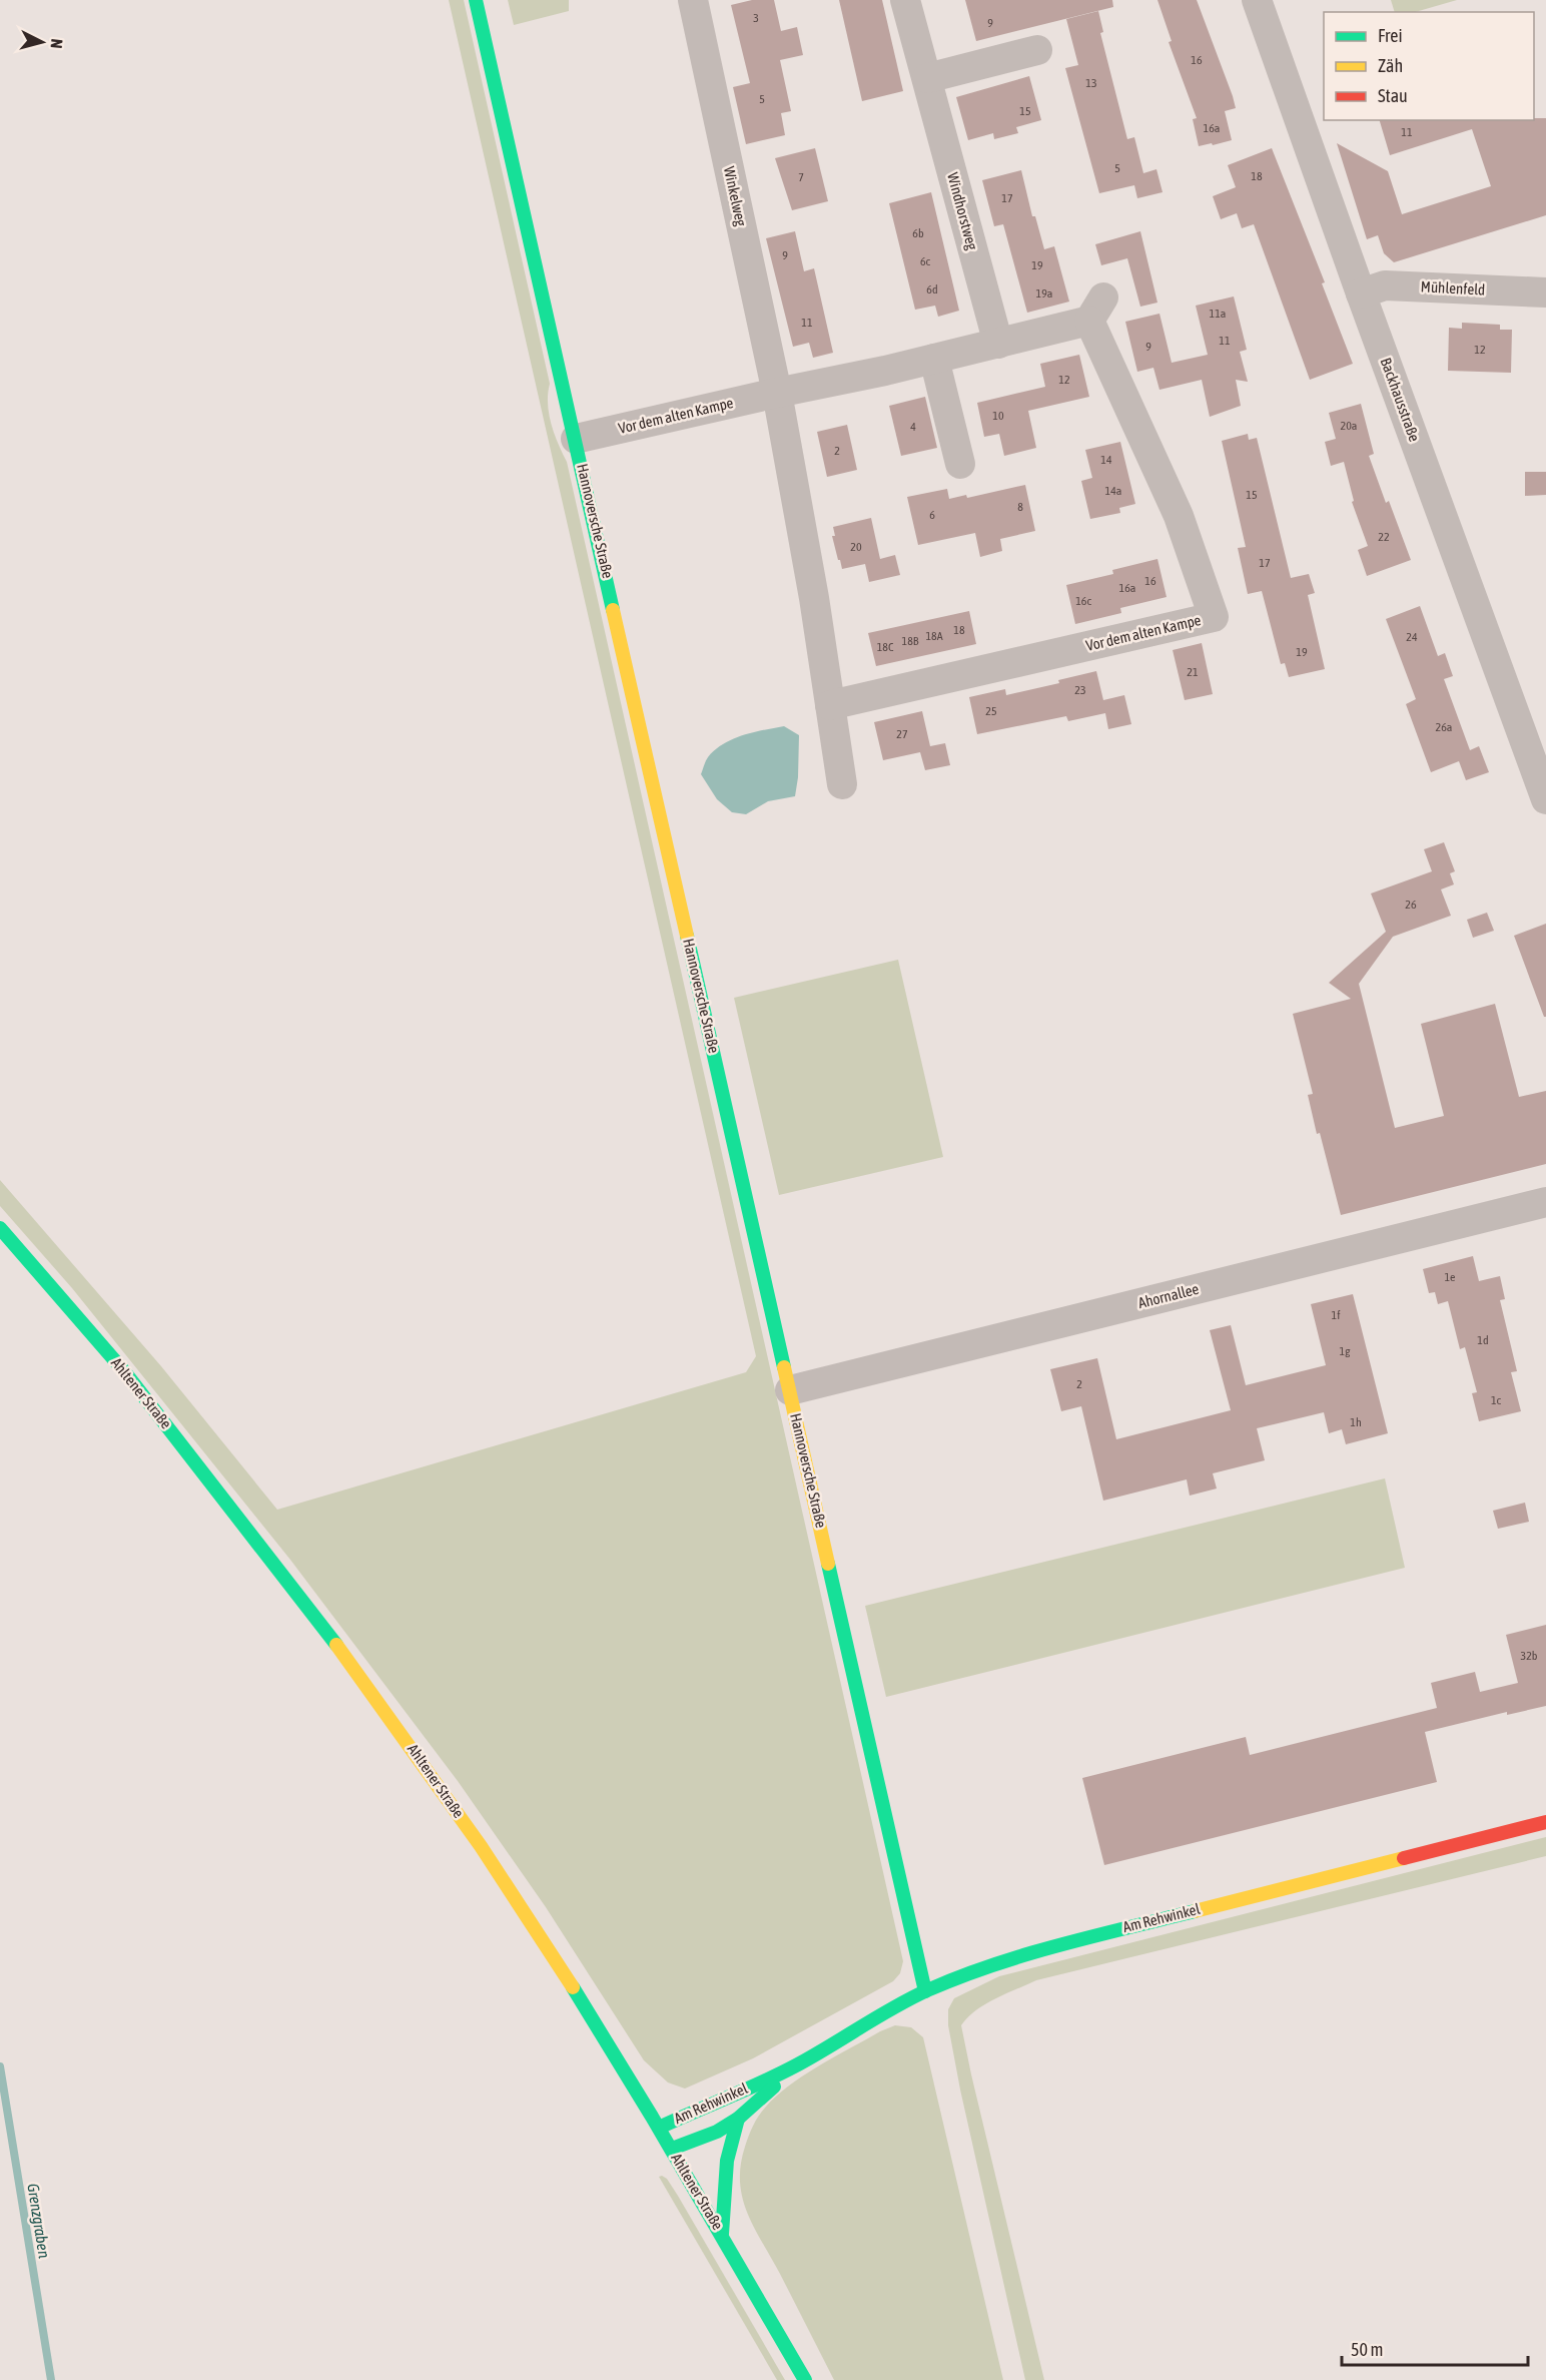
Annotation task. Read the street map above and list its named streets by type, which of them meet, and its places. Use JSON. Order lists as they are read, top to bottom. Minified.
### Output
{"streets":{"street":["Winkelweg","Windhorstweg","Mühlenfeld","Backhausstraße","Vor dem alten Kampe","Hannoversche Straße","Ahornallee","Ahltener Straße","Am Rehwinkel"]},"crossings":[["Winkelweg","Vor dem alten Kampe"],["Windhorstweg","Vor dem alten Kampe"],["Mühlenfeld","Backhausstraße"],["Vor dem alten Kampe","Hannoversche Straße"],["Hannoversche Straße","Ahornallee"],["Hannoversche Straße","Am Rehwinkel"],["Ahltener Straße","Am Rehwinkel"]],"water":["Grenzgraben"],"house_numbers":["3","9","16","13","5","15","16a","11","5","18","7","17","6b","9","6c","19","6d","19a","11a","11","11","9","12","12","10","20a","4","2","14","14a","15","8","6","22","20","17","16","16a","16c","18","18A","24","18B","18C","19","21","23","25","26a","27","26","1e","1f","1d","1g","2","1c","1h","32b"],"legend":["Frei","Zäh","Stau"],"scale_bar":"50 m","north":"right"}
